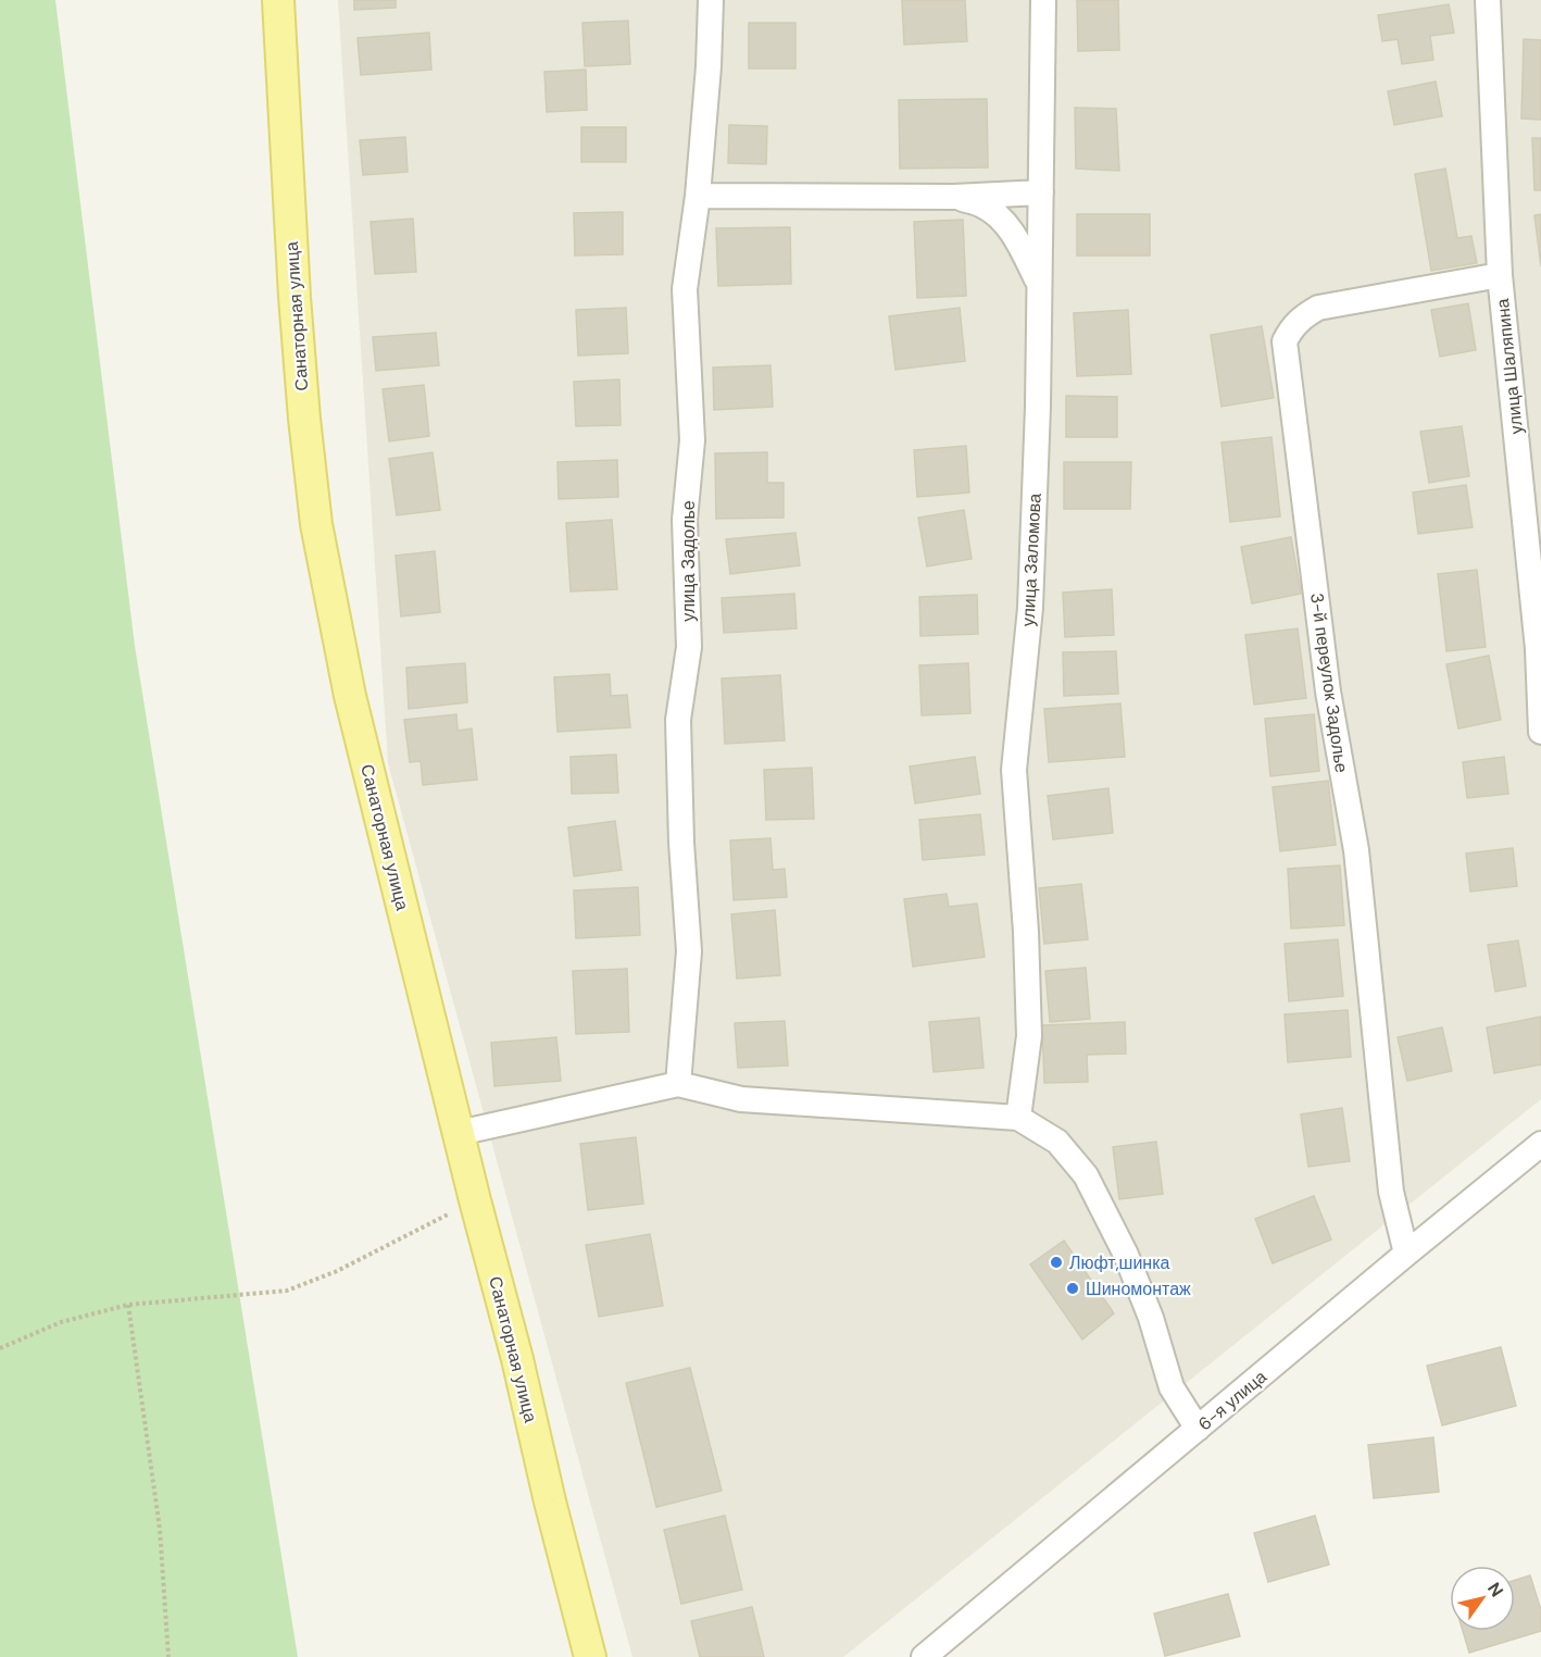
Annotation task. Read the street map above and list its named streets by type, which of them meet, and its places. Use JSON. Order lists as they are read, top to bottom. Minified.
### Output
{"streets":{"main road":["Санаторная улица"],"street":["улица Шаляпина","улица Заломова","улица Задолье","3-й переулок Задолье","6-я улица"]},"crossings":[["улица Шаляпина","3-й переулок Задолье"],["3-й переулок Задолье","6-я улица"]],"places":["Люфт,шинка","Шиномонтаж"],"north":"top right"}
